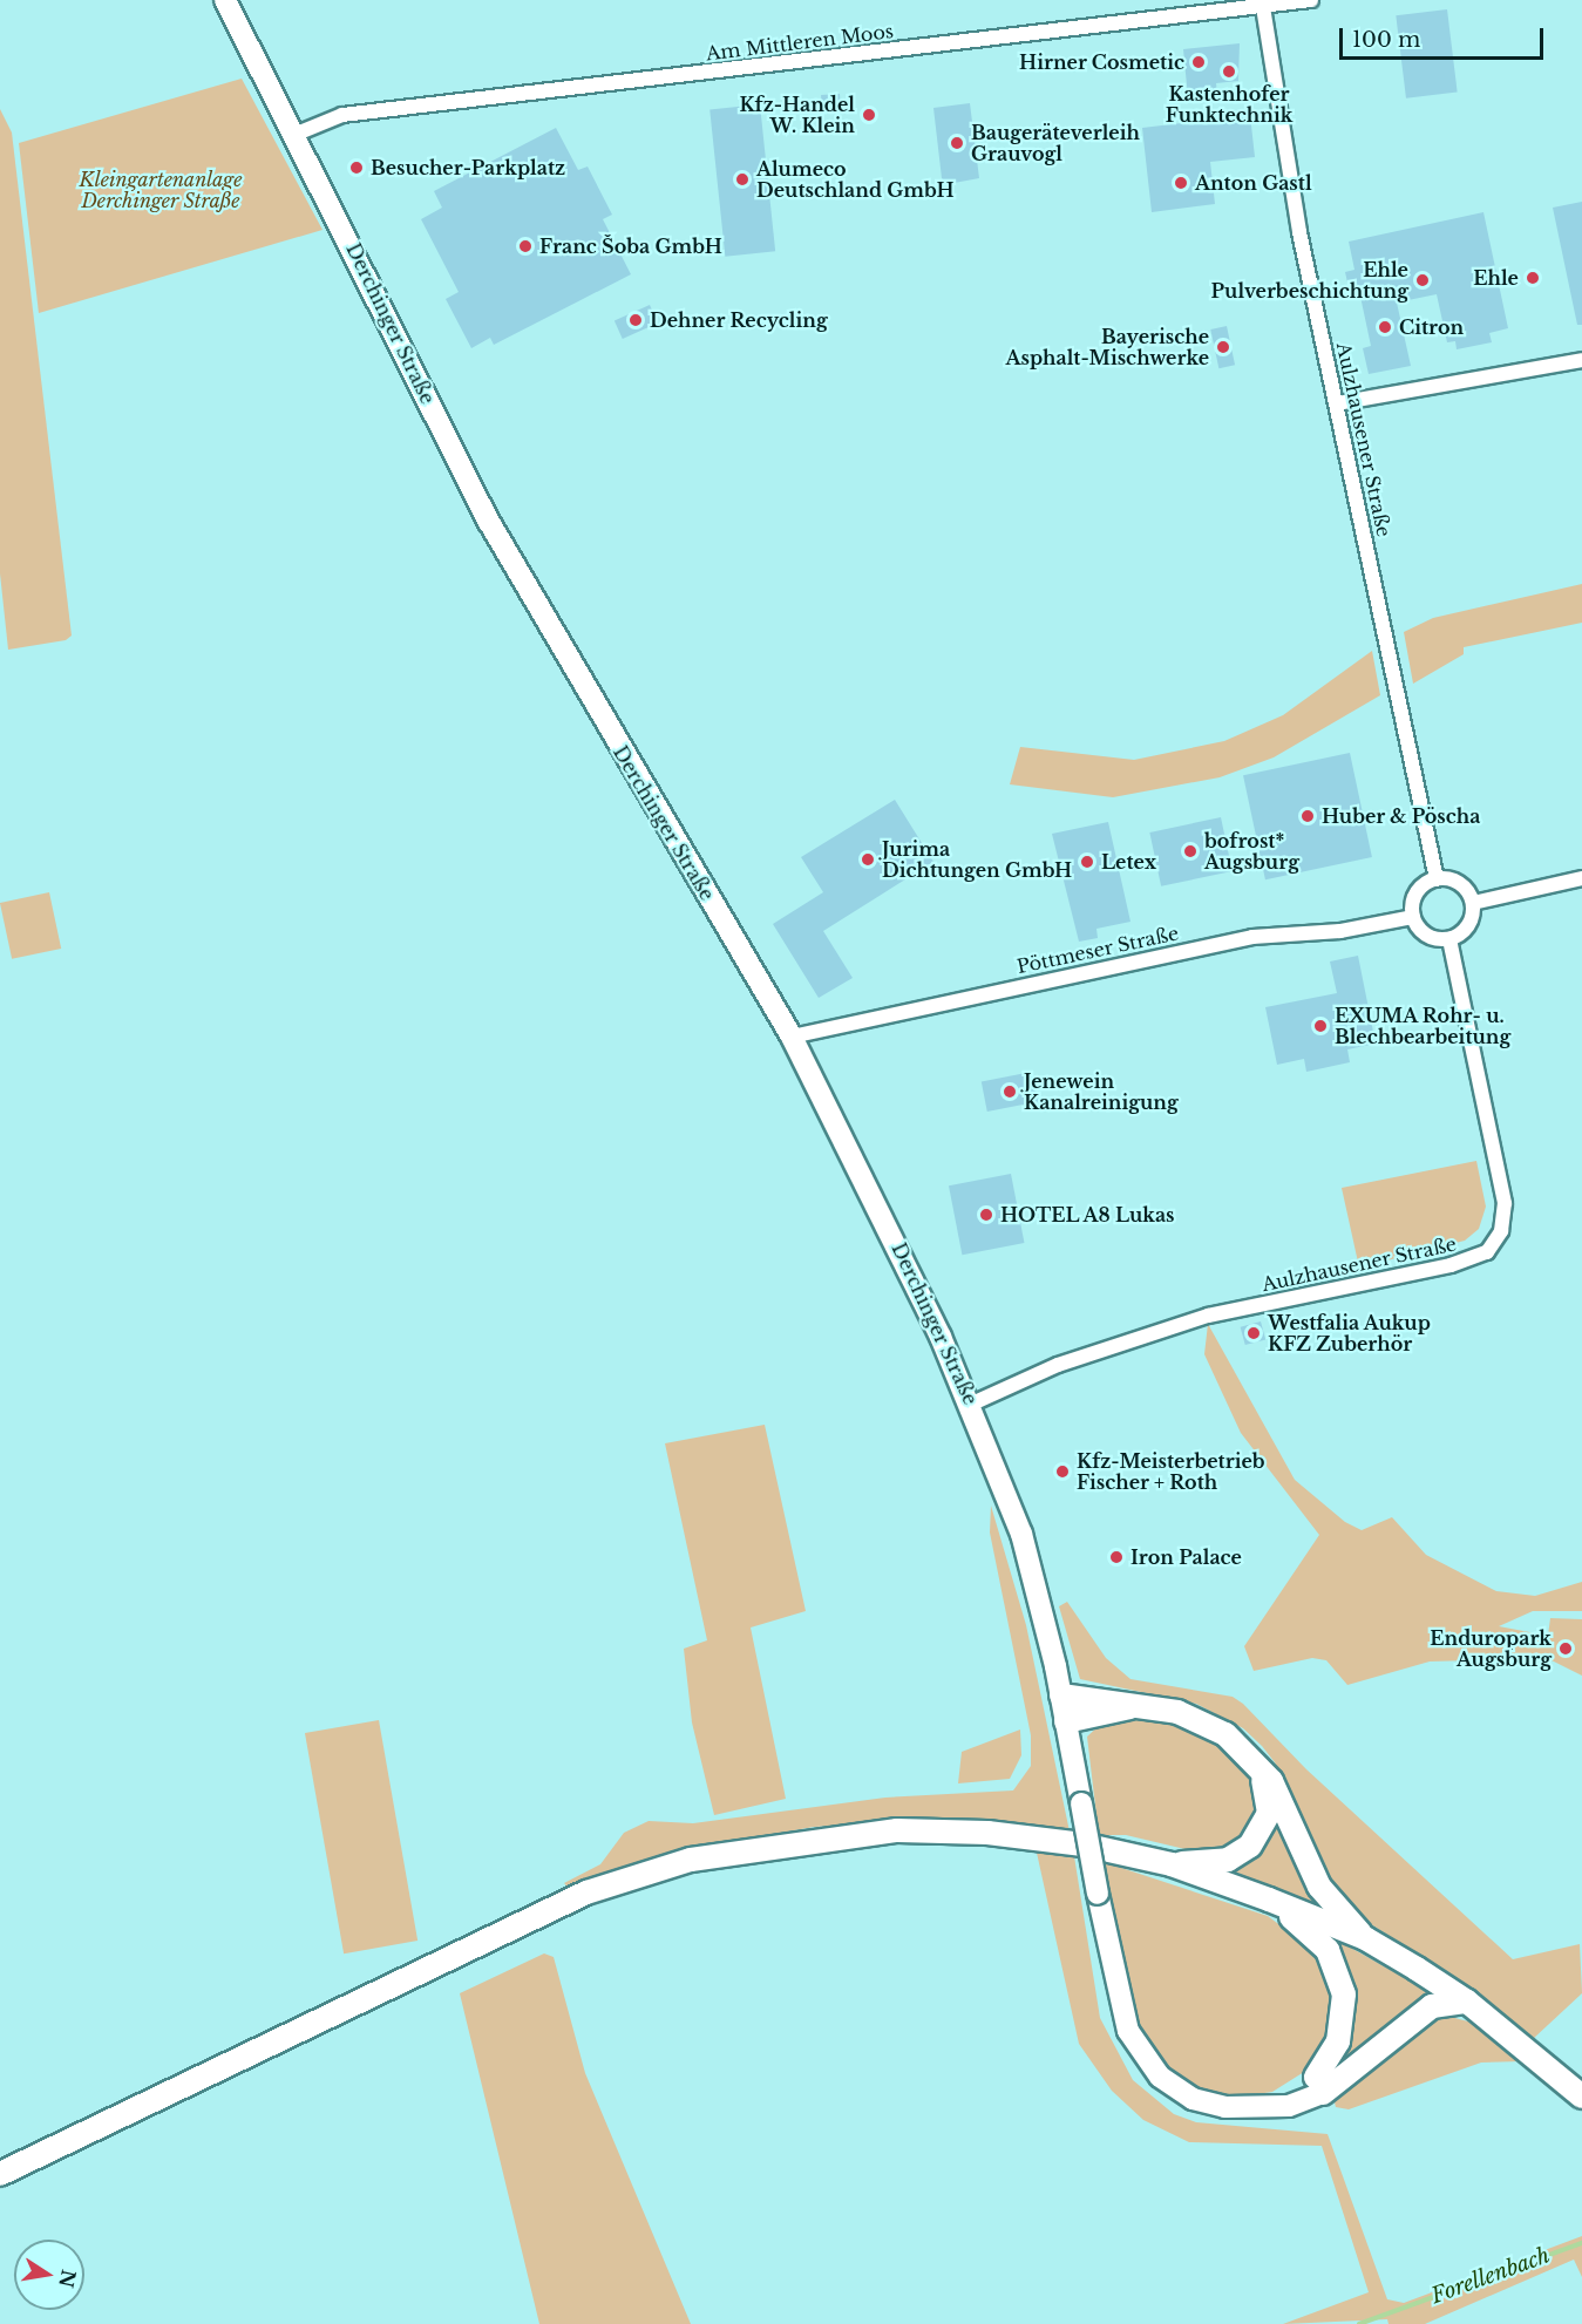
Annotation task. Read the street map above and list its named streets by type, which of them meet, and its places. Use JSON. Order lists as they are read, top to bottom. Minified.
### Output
{"streets":{"main road":["Derchinger Straße"],"street":["Am Mittleren Moos","Aulzhausener Straße","Pöttmeser Straße"]},"crossings":[["Am Mittleren Moos","Derchinger Straße"],["Am Mittleren Moos","Aulzhausener Straße"],["Derchinger Straße","Aulzhausener Straße"],["Derchinger Straße","Pöttmeser Straße"],["Aulzhausener Straße","Pöttmeser Straße"]],"water":["Forellenbach"],"parks":["Kleingartenanlage Derchinger Straße"],"places":["Hirner Cosmetic","Kastenhofer Funktechnik","Kfz-Handel W. Klein","Baugeräteverleih Grauvogl","Besucher-Parkplatz","Alumeco Deutschland GmbH","Anton Gastl","Franc Šoba GmbH","Ehle","Ehle Pulverbeschichtung","Dehner Recycling","Citron","Bayerische Asphalt-Mischwerke","Huber & Pöscha","bofrost* Augsburg","Jurima Dichtungen GmbH","Letex","EXUMA Rohr- u. Blechbearbeitung","Jenewein Kanalreinigung","HOTEL A8 Lukas","Westfalia Aukup KFZ Zuberhör","Kfz-Meisterbetrieb Fischer + Roth","Iron Palace","Enduropark Augsburg"],"scale_bar":"100 m","north":"right"}
